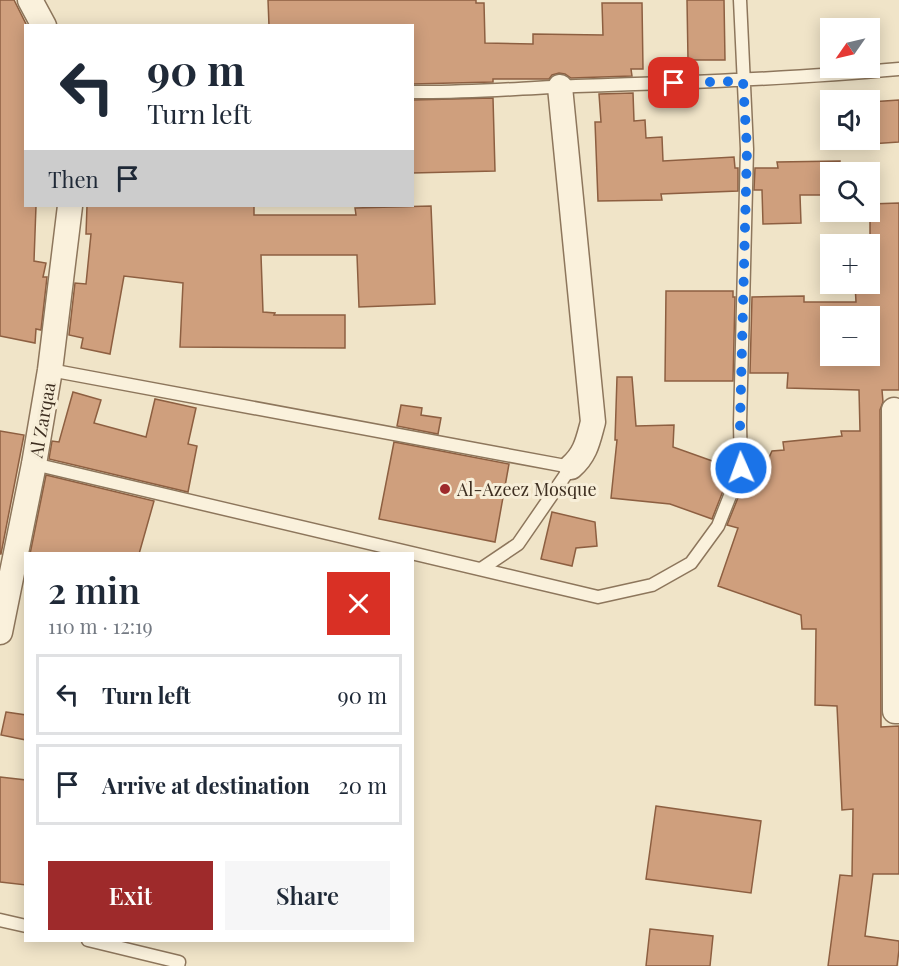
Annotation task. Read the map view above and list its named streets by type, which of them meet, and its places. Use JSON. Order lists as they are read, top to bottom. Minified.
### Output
{"streets":{"street":["Al Zarqaa"]},"places":["Al-Azeez Mosque"],"north":"bottom left","page":{"map_buttons":["+","−"],"turn":["90 m","Turn left"],"then":"Then","heading":["2 min","110 m · 12:19"],"list":[{"name":"Turn left","value":"90 m"},{"name":"Arrive at destination","value":"20 m"}],"buttons":["Exit","Share"]}}
